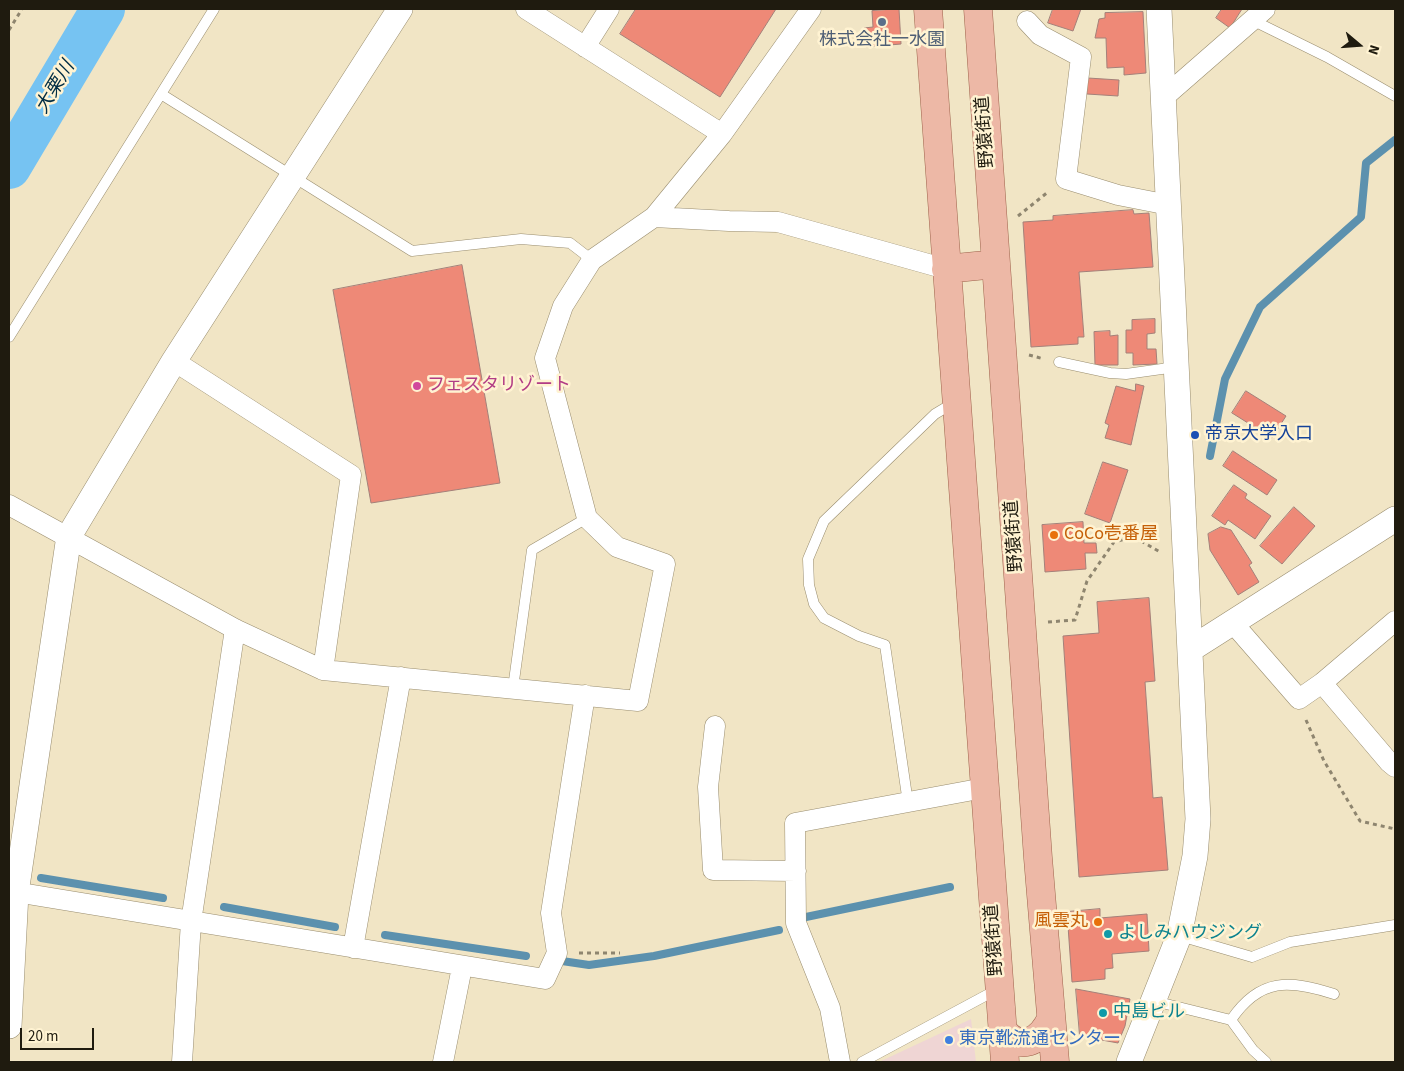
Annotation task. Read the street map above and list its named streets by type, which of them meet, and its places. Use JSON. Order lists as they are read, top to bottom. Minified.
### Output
{"streets":{"main road":["野猿街道"]},"water":["大栗川"],"places":["株式会社一水園","フェスタリゾート","帝京大学入口","CoCo壱番屋","風雲丸","よしみハウジング","中島ビル","東京靴流通センター"],"scale_bar":"20 m","north":"right"}
